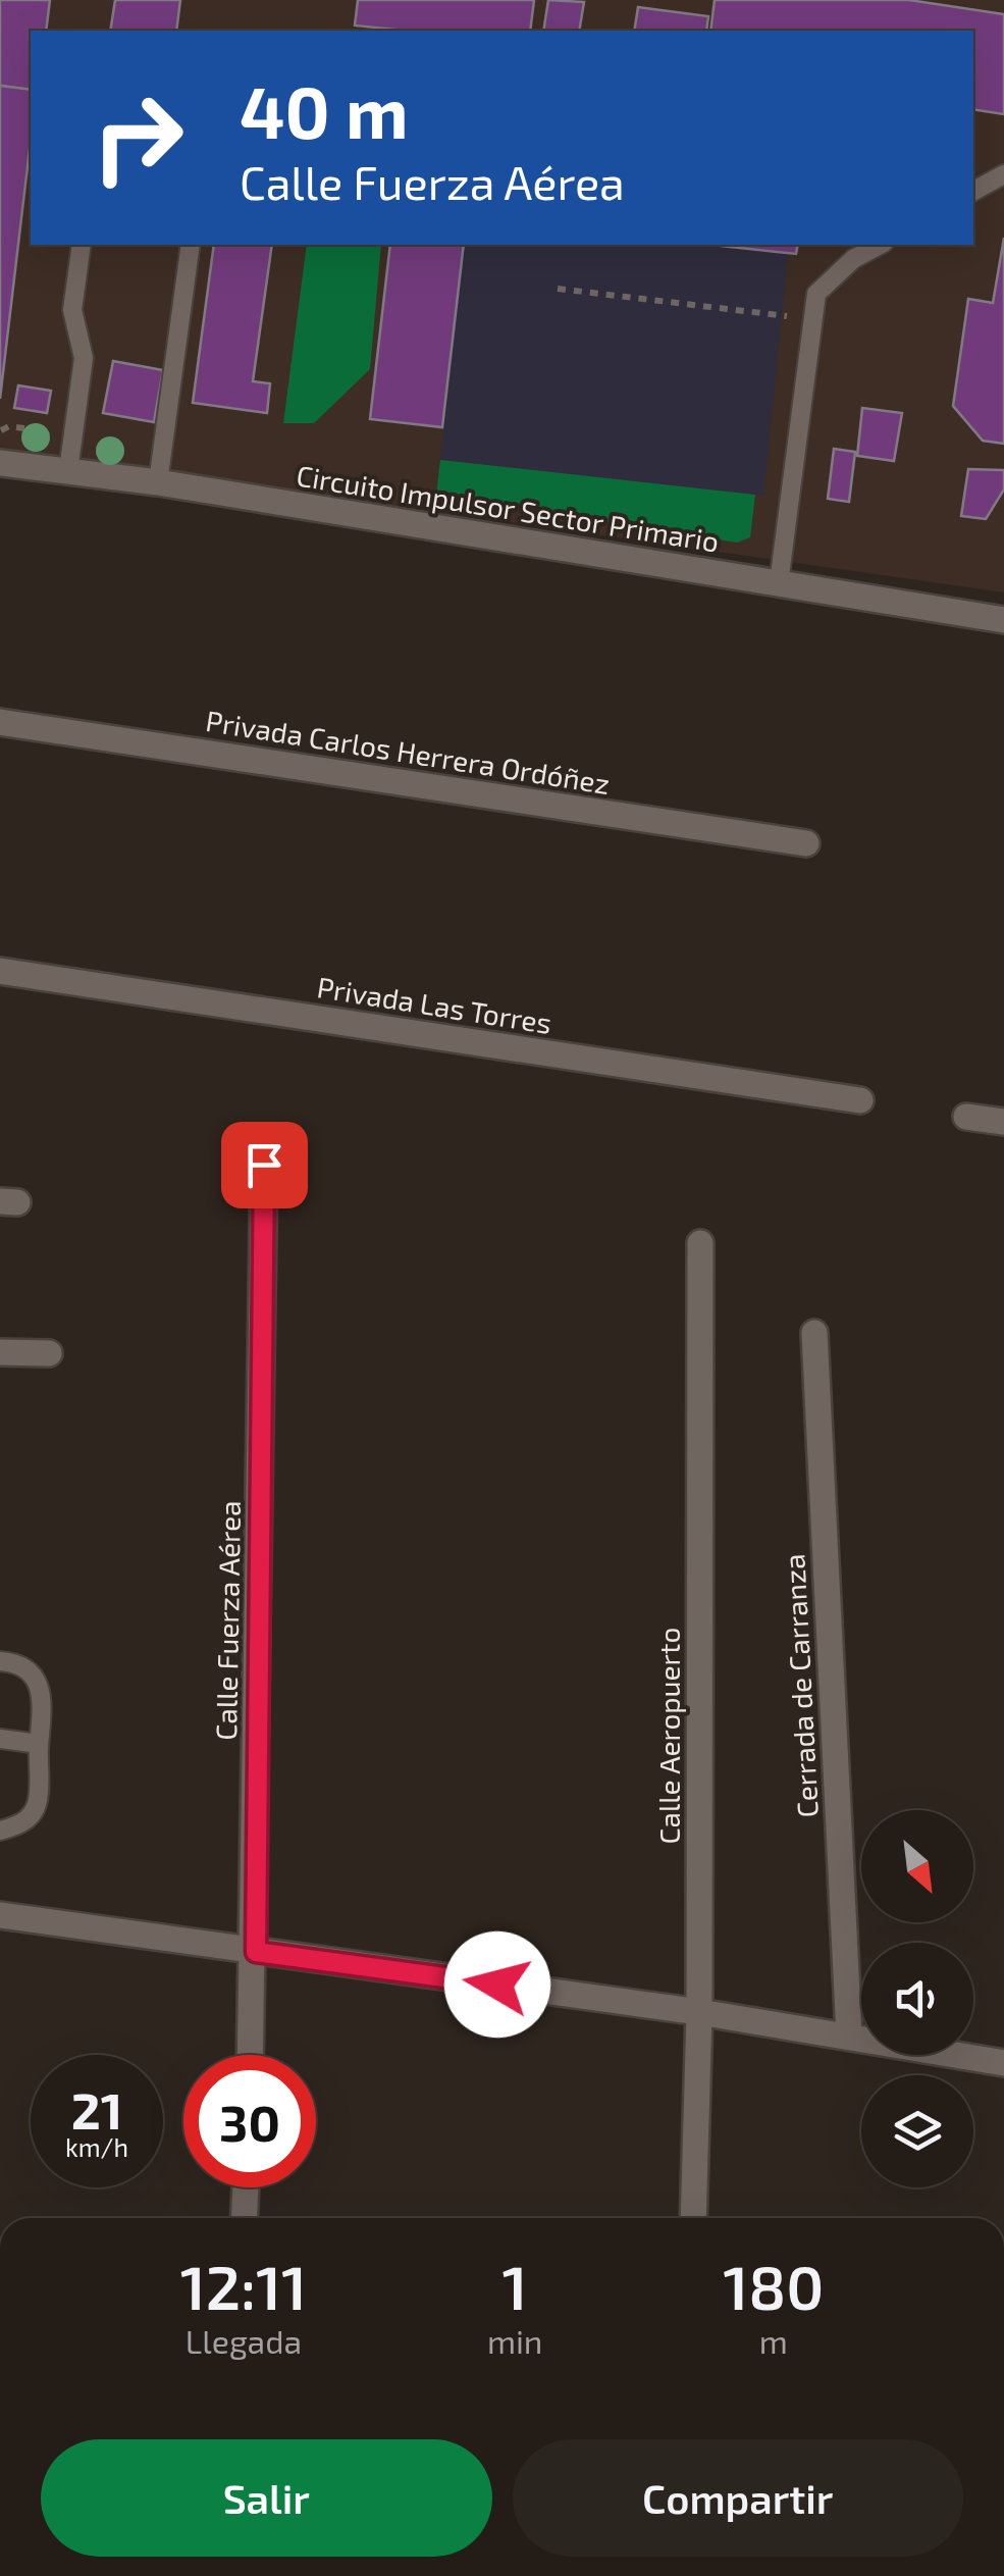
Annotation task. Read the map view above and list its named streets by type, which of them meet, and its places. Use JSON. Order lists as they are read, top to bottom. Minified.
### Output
{"streets":{"street":["Circuito Impulsor Sector Primario","Privada Carlos Herrera Ordóñez","Privada Las Torres","Calle Fuerza Aérea","Cerrada de Carranza","Calle Aeropuerto"]},"north":"bottom right","page":{"turn":["40 m","Calle Fuerza Aérea"],"speed":"21 km/h","limit":"30","eta":["12:11","Llegada","1","min","180","m"],"buttons":["Salir","Compartir"]}}
